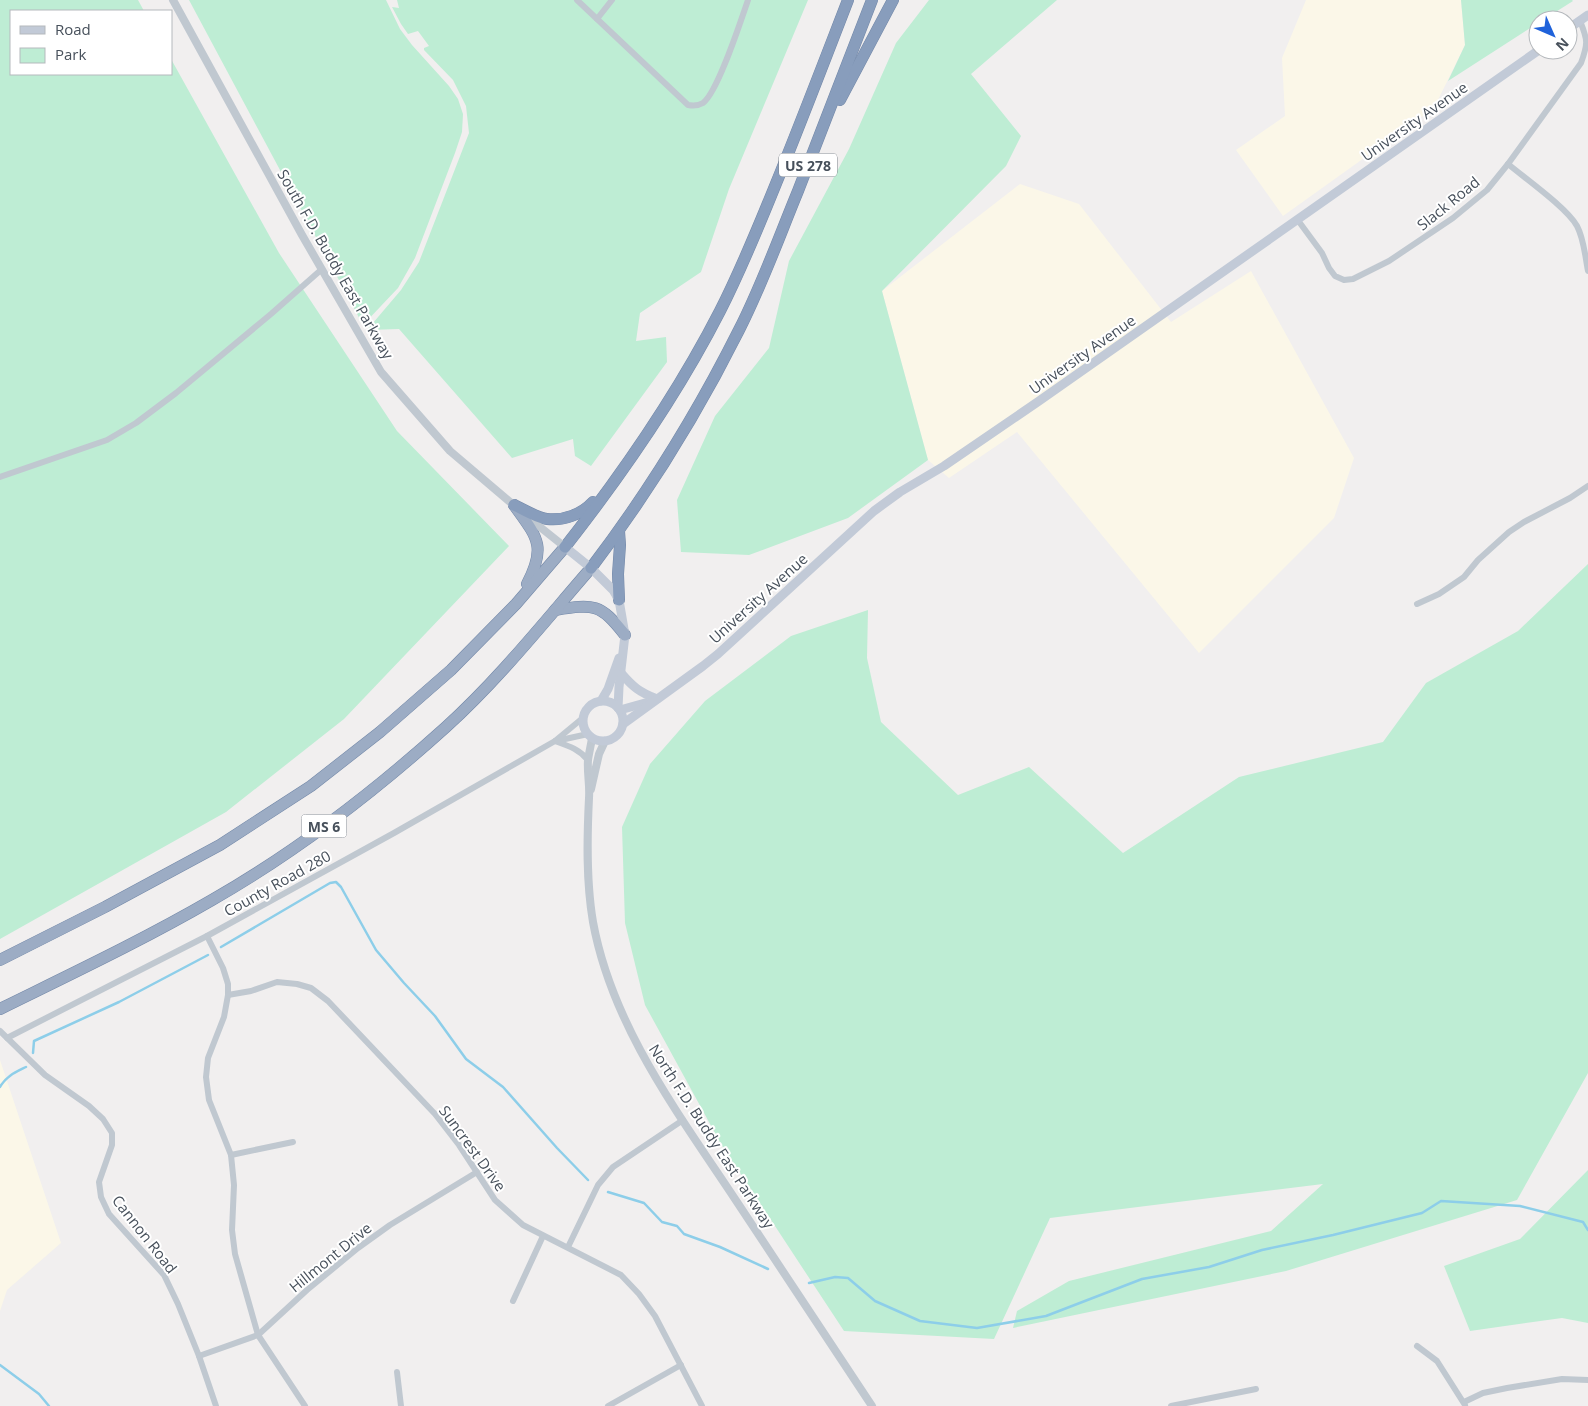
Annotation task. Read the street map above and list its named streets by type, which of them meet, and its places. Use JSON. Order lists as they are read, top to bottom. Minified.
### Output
{"streets":{"highway":["US 278","MS 6"],"main road":["University Avenue"],"street":["Slack Road","South F.D. Buddy East Parkway","County Road 280","North F.D. Buddy East Parkway","Suncrest Drive","Cannon Road","Hillmont Drive"]},"crossings":[["University Avenue","Slack Road"],["US 278","South F.D. Buddy East Parkway"],["US 278","MS 6"],["South F.D. Buddy East Parkway","MS 6"],["County Road 280","Cannon Road"],["Suncrest Drive","Hillmont Drive"],["Cannon Road","Hillmont Drive"]],"legend":["Road","Park"],"north":"bottom right"}
